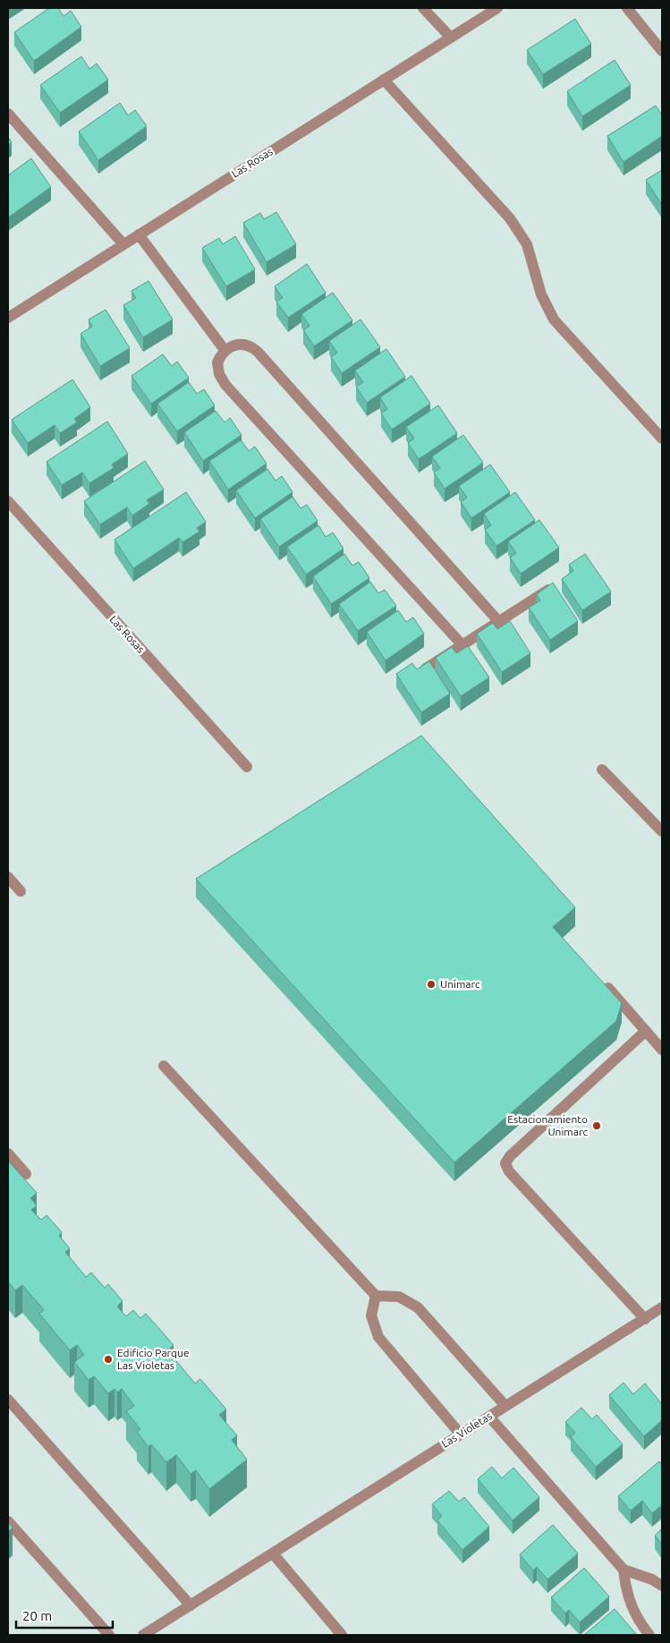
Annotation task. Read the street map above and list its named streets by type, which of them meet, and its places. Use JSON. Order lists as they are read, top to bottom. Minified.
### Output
{"streets":{"street":["Las Rosas","Las Violetas"]},"places":["Unimarc","Estacionamiento Unimarc","Edificio Parque Las Violetas"],"scale_bar":"20 m"}
